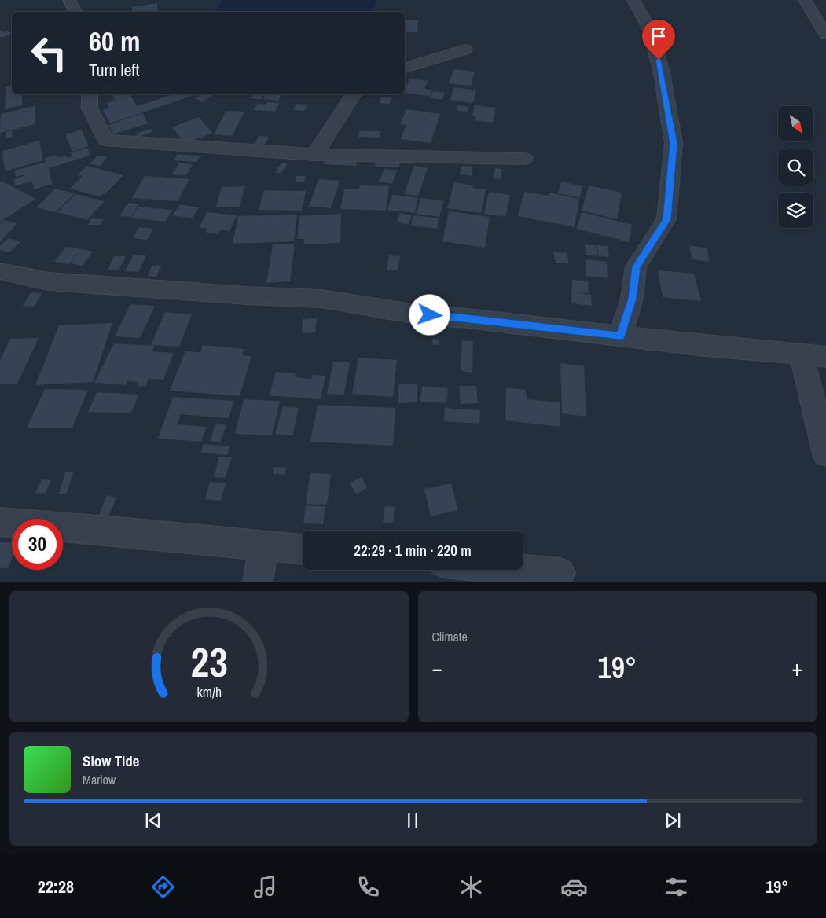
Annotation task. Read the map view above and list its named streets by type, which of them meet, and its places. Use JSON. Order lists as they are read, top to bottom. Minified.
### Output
{"north":"bottom right","page":{"turn":["60 m","Turn left"],"limit":"30","trip":"22:29 · 1 min · 220 m","tile":"Climate","heat":["−","19°","+"],"song":["Slow Tide","Marlow"],"tabs":["22:28","19°"],"gauge":["23","km/h"]}}
